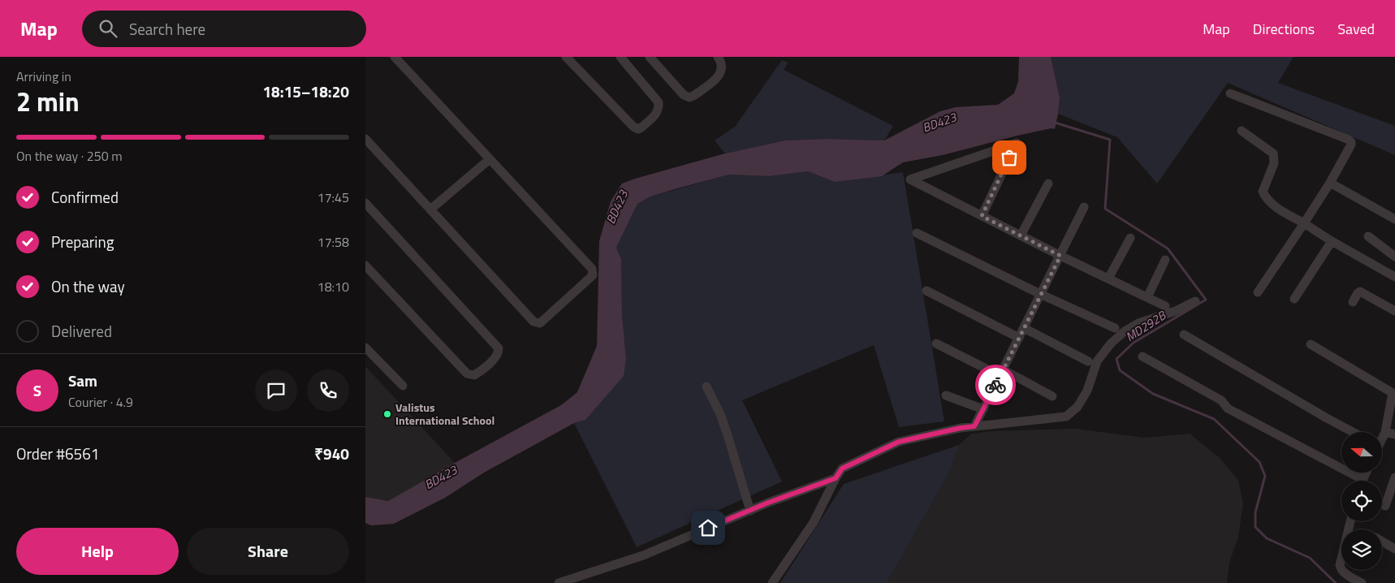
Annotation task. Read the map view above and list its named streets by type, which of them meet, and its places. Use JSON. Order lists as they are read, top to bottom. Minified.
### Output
{"water":["BD423","MD292B"],"places":["Valistus International School"],"north":"left","page":{"header":"Map","search":"Search here","nav":["Map","Directions","Saved"],"heading":["2 min","Arriving in","18:15–18:20"],"panel":["Sam","Courier · 4.9","Order #6561","₹940"],"bar":"On the way · 250 m","list":[["Confirmed","17:45"],["Preparing","17:58"],["On the way","18:10"],"Delivered"],"round":"S","buttons":["Help","Share"]}}
